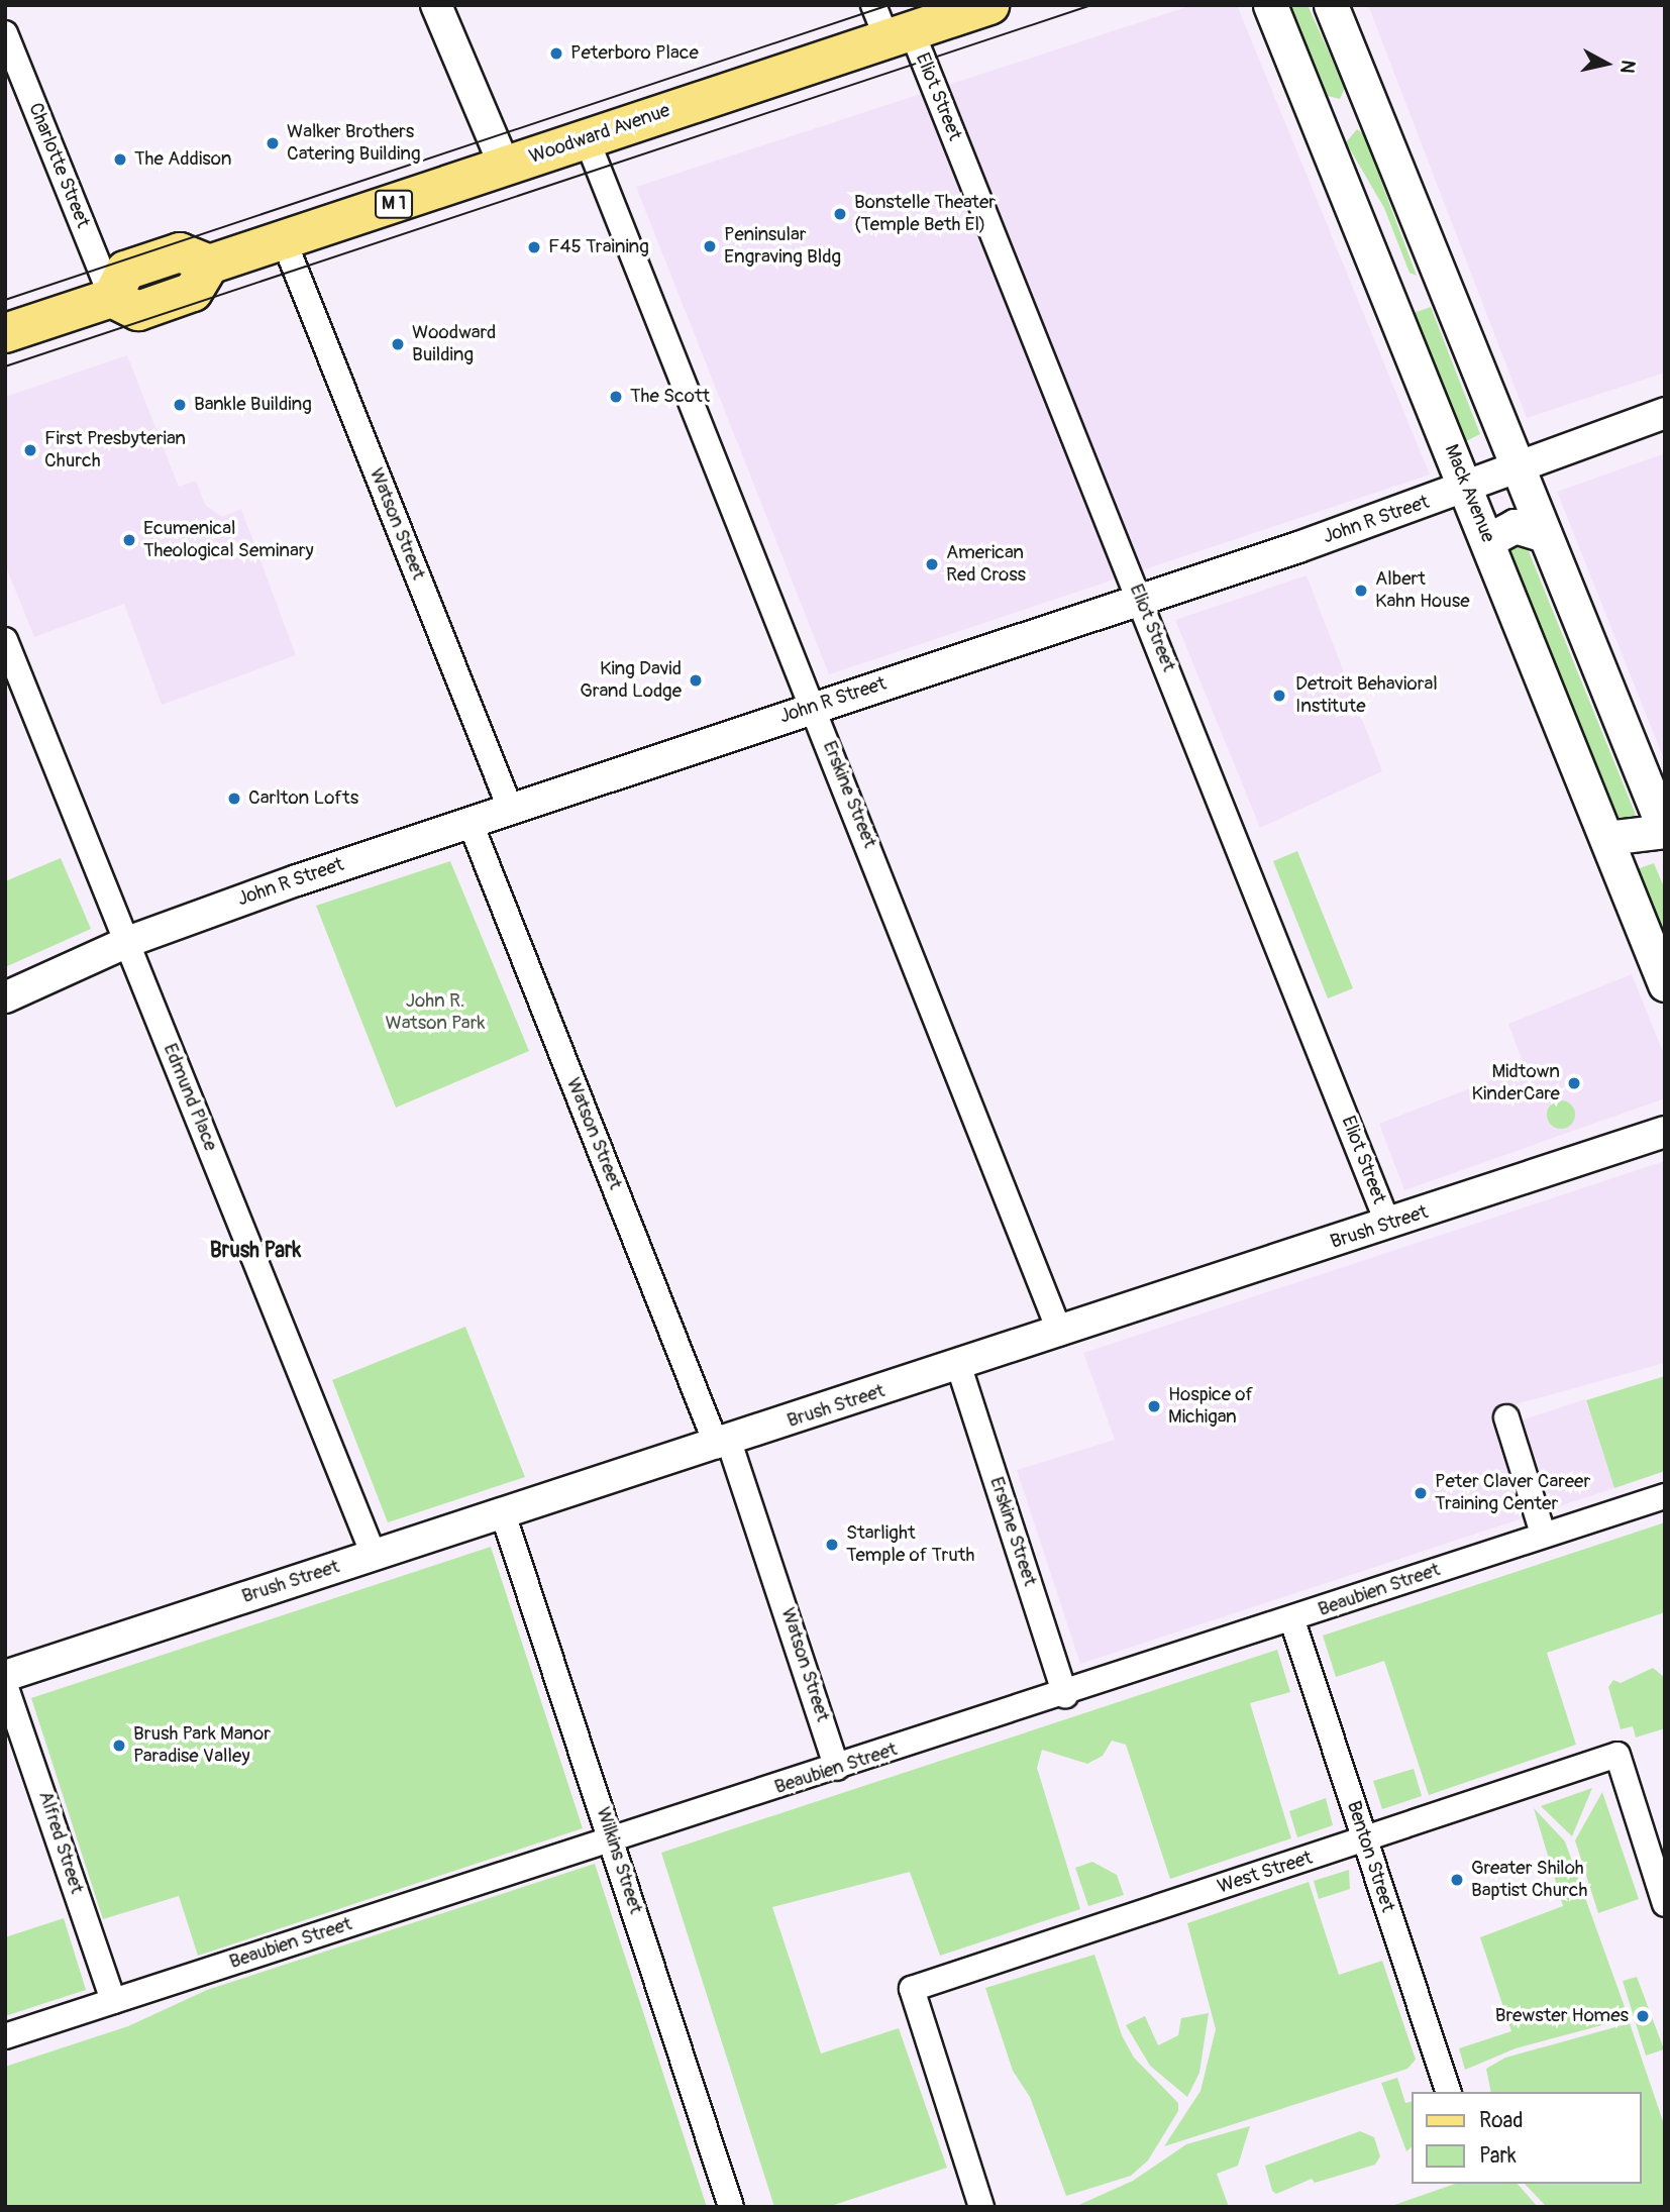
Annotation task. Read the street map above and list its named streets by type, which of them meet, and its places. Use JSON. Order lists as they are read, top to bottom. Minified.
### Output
{"streets":{"main road":["Woodward Avenue","M 1","Mack Avenue"],"street":["Eliot Street","Charlotte Street","John R Street","Watson Street","Erskine Street","Edmund Place","Brush Street","Beaubien Street","Alfred Street","Benton Street","Wilkins Street","West Street"]},"crossings":[["Eliot Street","Woodward Avenue"],["Eliot Street","John R Street"],["Eliot Street","Brush Street"],["Woodward Avenue","Charlotte Street"],["Woodward Avenue","Watson Street"],["Woodward Avenue","Erskine Street"],["Mack Avenue","John R Street"],["John R Street","Watson Street"],["John R Street","Erskine Street"],["John R Street","Edmund Place"],["Watson Street","Brush Street"],["Watson Street","Beaubien Street"],["Erskine Street","Brush Street"],["Erskine Street","Beaubien Street"],["Edmund Place","Brush Street"],["Brush Street","Wilkins Street"],["Beaubien Street","Alfred Street"],["Beaubien Street","Benton Street"],["Beaubien Street","Wilkins Street"],["Benton Street","West Street"]],"districts":["Brush Park"],"parks":["John R. Watson Park"],"places":["Peterboro Place","Walker Brothers Catering Building","The Addison","Bonstelle Theater (Temple Beth El)","Peninsular Engraving Bldg","F45 Training","Woodward Building","The Scott","Bankle Building","First Presbyterian Church","Ecumenical Theological Seminary","American Red Cross","Albert Kahn House","King David Grand Lodge","Detroit Behavioral Institute","Carlton Lofts","Midtown KinderCare","Hospice of Michigan","Peter Claver Career Training Center","Starlight Temple of Truth","Brush Park Manor Paradise Valley","Greater Shiloh Baptist Church","Brewster Homes"],"legend":["Road","Park"],"north":"right"}
